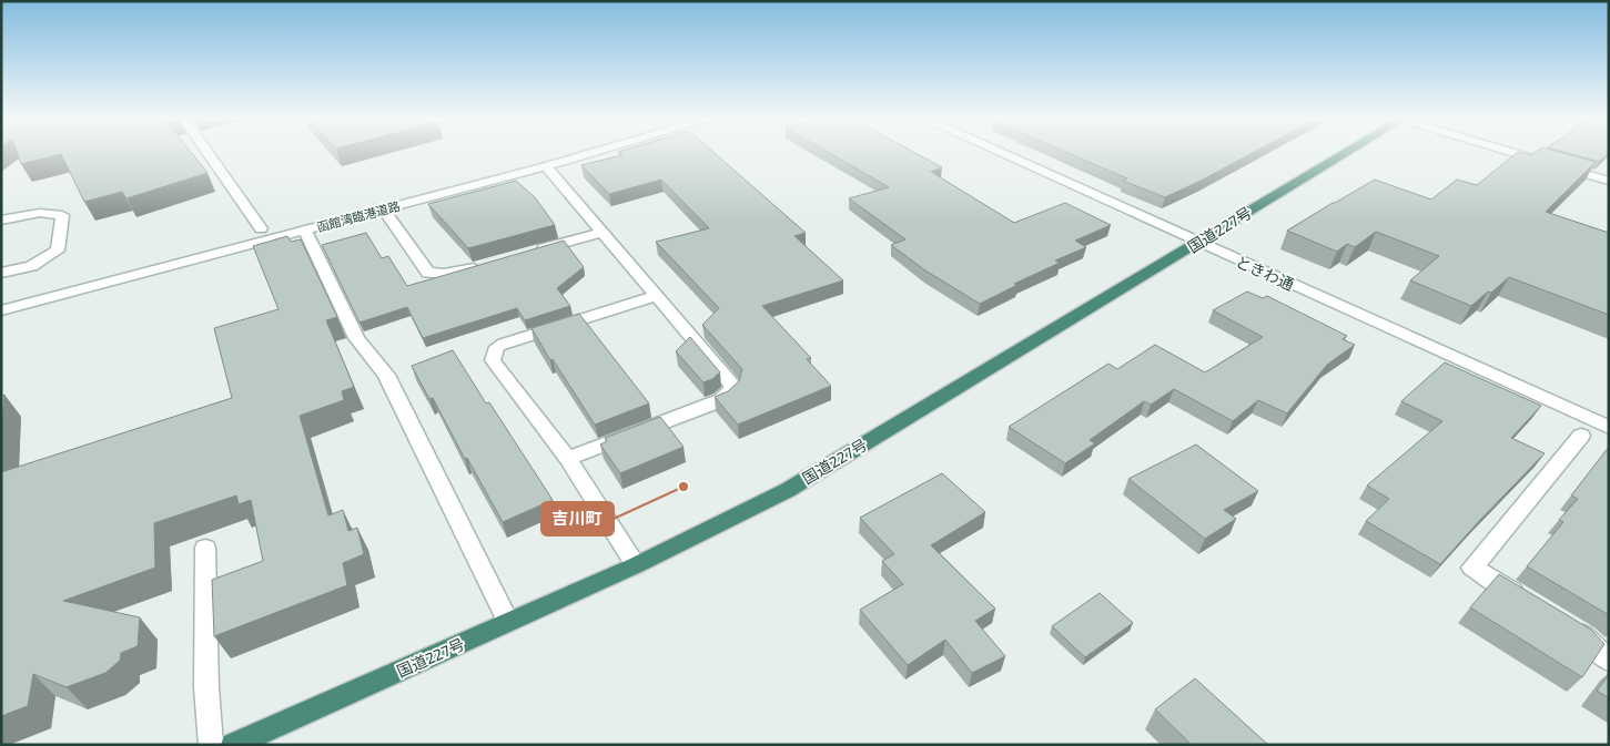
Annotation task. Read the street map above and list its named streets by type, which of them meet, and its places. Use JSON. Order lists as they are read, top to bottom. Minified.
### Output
{"streets":{"highway":["国道227号"],"street":["函館湾臨港道路","ときわ通"]},"crossings":[["国道227号","ときわ通"]],"places":["吉川町"]}
